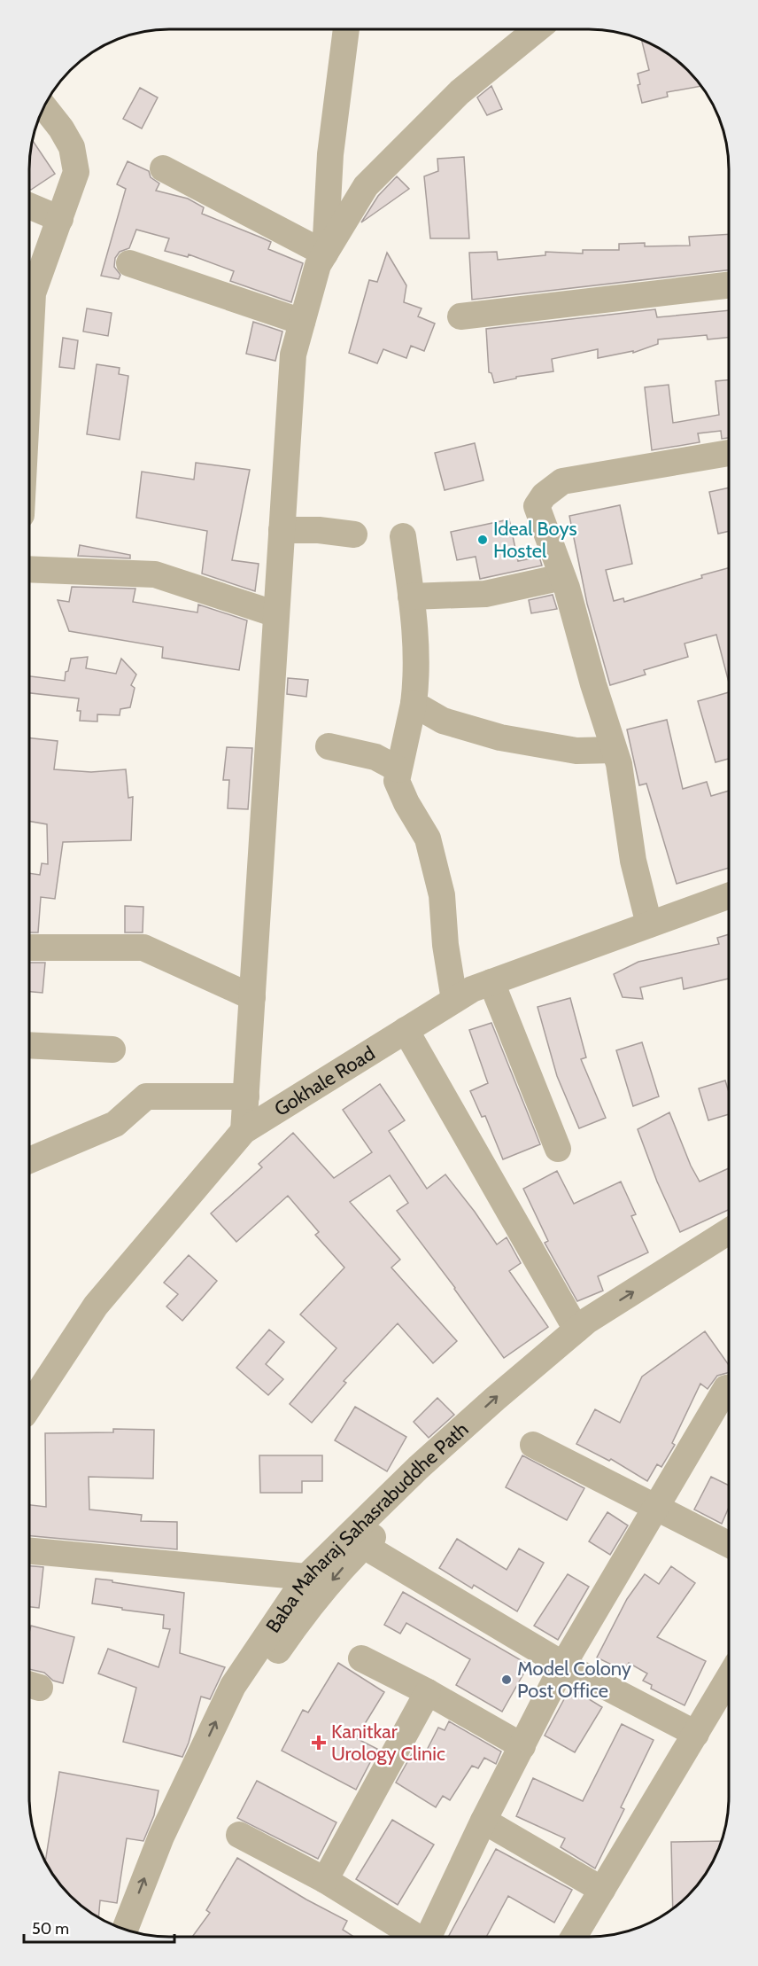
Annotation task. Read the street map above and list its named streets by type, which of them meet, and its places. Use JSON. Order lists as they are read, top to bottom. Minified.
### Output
{"streets":{"street":["Gokhale Road","Baba Maharaj Sahasrabuddhe Path"]},"places":{"other":["Ideal Boys Hostel","Model Colony Post Office"],"health":["Kanitkar Urology Clinic"]},"scale_bar":"50 m"}
